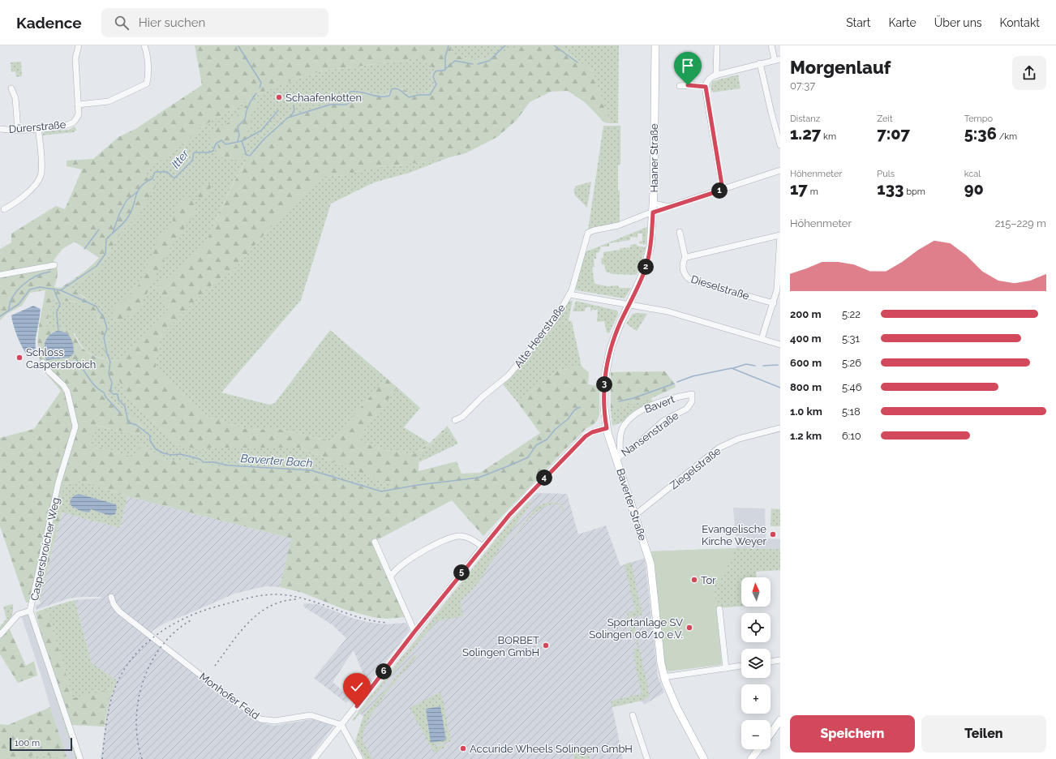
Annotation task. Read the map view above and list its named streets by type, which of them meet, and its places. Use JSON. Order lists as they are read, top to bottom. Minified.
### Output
{"streets":{"main road":["Haaner Straße","Baverter Straße"],"street":["Dürerstraße","Dieselstraße","Alte Heerstraße","Bavert","Nansenstraße","Ziegelstraße","Caspersbroicher Weg","Monhofer Feld"]},"crossings":[["Haaner Straße","Alte Heerstraße"],["Haaner Straße","Baverter Straße"],["Bavert","Nansenstraße"],["Bavert","Baverter Straße"],["Nansenstraße","Baverter Straße"],["Ziegelstraße","Baverter Straße"]],"water":["Itter","Baverter Bach"],"places":["Schaafenkotten","Schloss Caspersbroich","Evangelische Kirche Weyer","Tor","Sportanlage SV Solingen 08/10 e.V.","BORBET Solingen GmbH","Accuride Wheels Solingen GmbH"],"scale_bar":"100 m","north":"top","page":{"header":"Kadence","search":"Hier suchen","nav":["Start","Karte","Über uns","Kontakt"],"heading":["Morgenlauf","07:37"],"stats":[["Distanz","1.27 km"],["Zeit","7:07"],["Tempo","5:36 /km"],["Höhenmeter","17 m"],["Puls","133 bpm"],["kcal","90"]],"pins":["1","2","3","4","5","6"],"chart":["Höhenmeter","215–229 m"],"list":[{"name":"200 m","note":"5:22"},{"name":"400 m","note":"5:31"},{"name":"600 m","note":"5:26"},{"name":"800 m","note":"5:46"},{"name":"1.0 km","note":"5:18"},{"name":"1.2 km","note":"6:10"}],"map_buttons":["+","−"],"buttons":["Speichern","Teilen"],"scale":"100 m"}}
